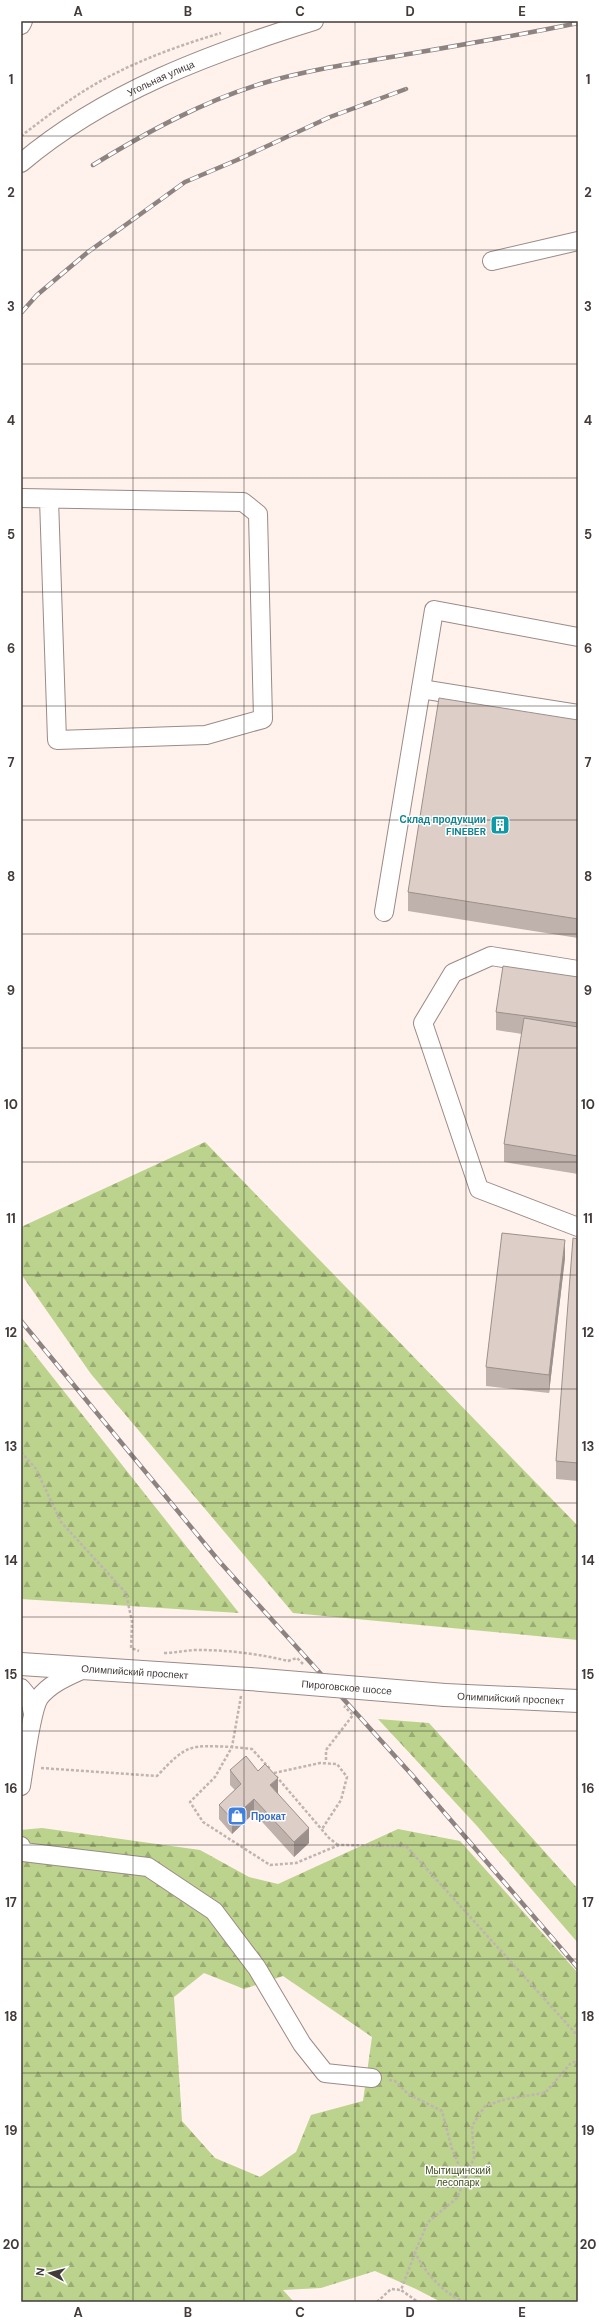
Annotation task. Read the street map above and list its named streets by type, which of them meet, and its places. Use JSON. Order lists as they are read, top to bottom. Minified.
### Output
{"streets":{"main road":["Олимпийский проспект","Пироговское шоссе"],"street":["Угольная улица"]},"crossings":[["Олимпийский проспект","Пироговское шоссе"]],"parks":["Мытищинский лесопарк"],"places":{"building":["Склад продукции FINEBER"],"shop":["Прокат"]},"north":"left","grid":{"columns":["A","B","C","D","E"],"rows":["1","2","3","4","5","6","7","8","9","10","11","12","13","14","15","16","17","18","19","20"]}}
